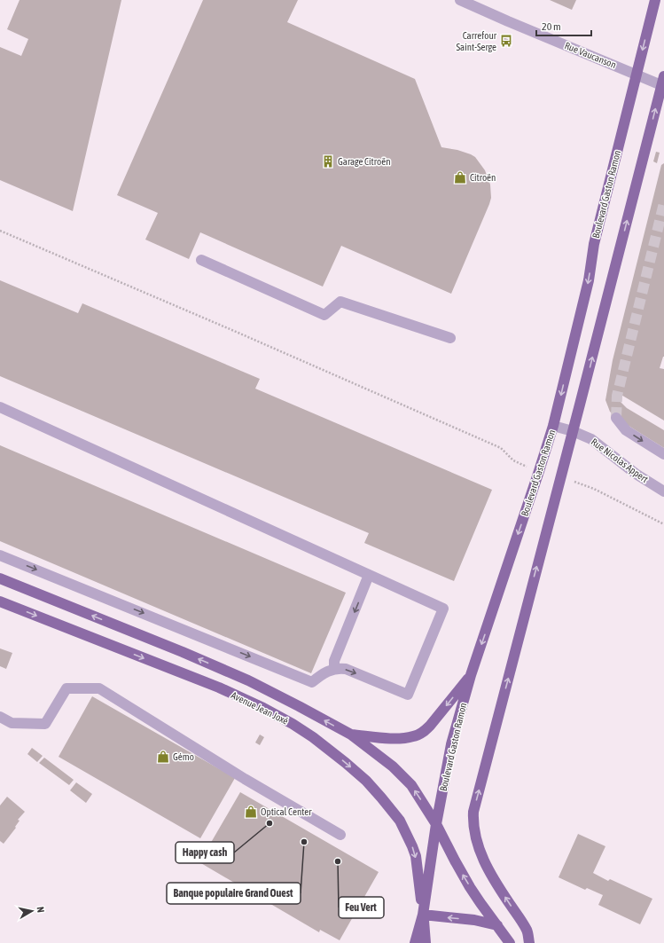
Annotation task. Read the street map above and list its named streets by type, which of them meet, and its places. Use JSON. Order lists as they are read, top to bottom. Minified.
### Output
{"streets":{"main road":["Boulevard Gaston Ramon","Avenue Jean Joxé"],"street":["Rue Vaucanson","Rue Nicolas Appert"]},"crossings":[["Rue Vaucanson","Boulevard Gaston Ramon"],["Boulevard Gaston Ramon","Rue Nicolas Appert"],["Boulevard Gaston Ramon","Avenue Jean Joxé"]],"places":{"bus stop":["Carrefour Saint-Serge"],"building":["Garage Citroën"],"shop":["Citroën","Gémo","Optical Center"],"other":["Happy cash","Banque populaire Grand Ouest","Feu Vert"]},"scale_bar":"20 m","north":"right"}
